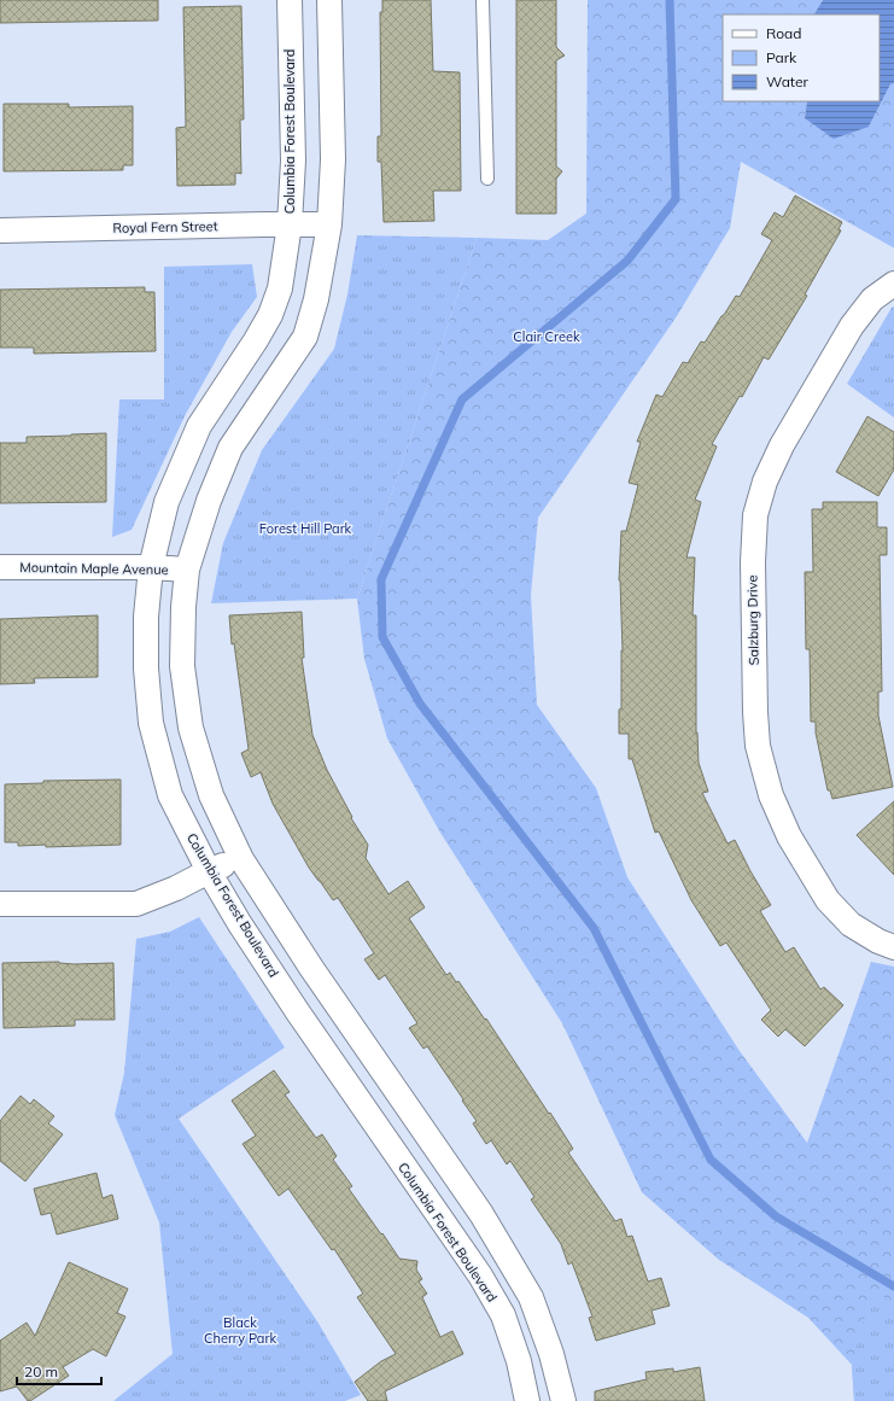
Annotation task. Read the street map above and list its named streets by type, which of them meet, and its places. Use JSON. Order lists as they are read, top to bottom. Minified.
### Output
{"streets":{"street":["Columbia Forest Boulevard","Royal Fern Street","Mountain Maple Avenue","Salzburg Drive"]},"crossings":[["Columbia Forest Boulevard","Royal Fern Street"],["Columbia Forest Boulevard","Mountain Maple Avenue"]],"parks":["Clair Creek","Forest Hill Park","Black Cherry Park"],"legend":["Road","Park","Water"],"scale_bar":"20 m"}
